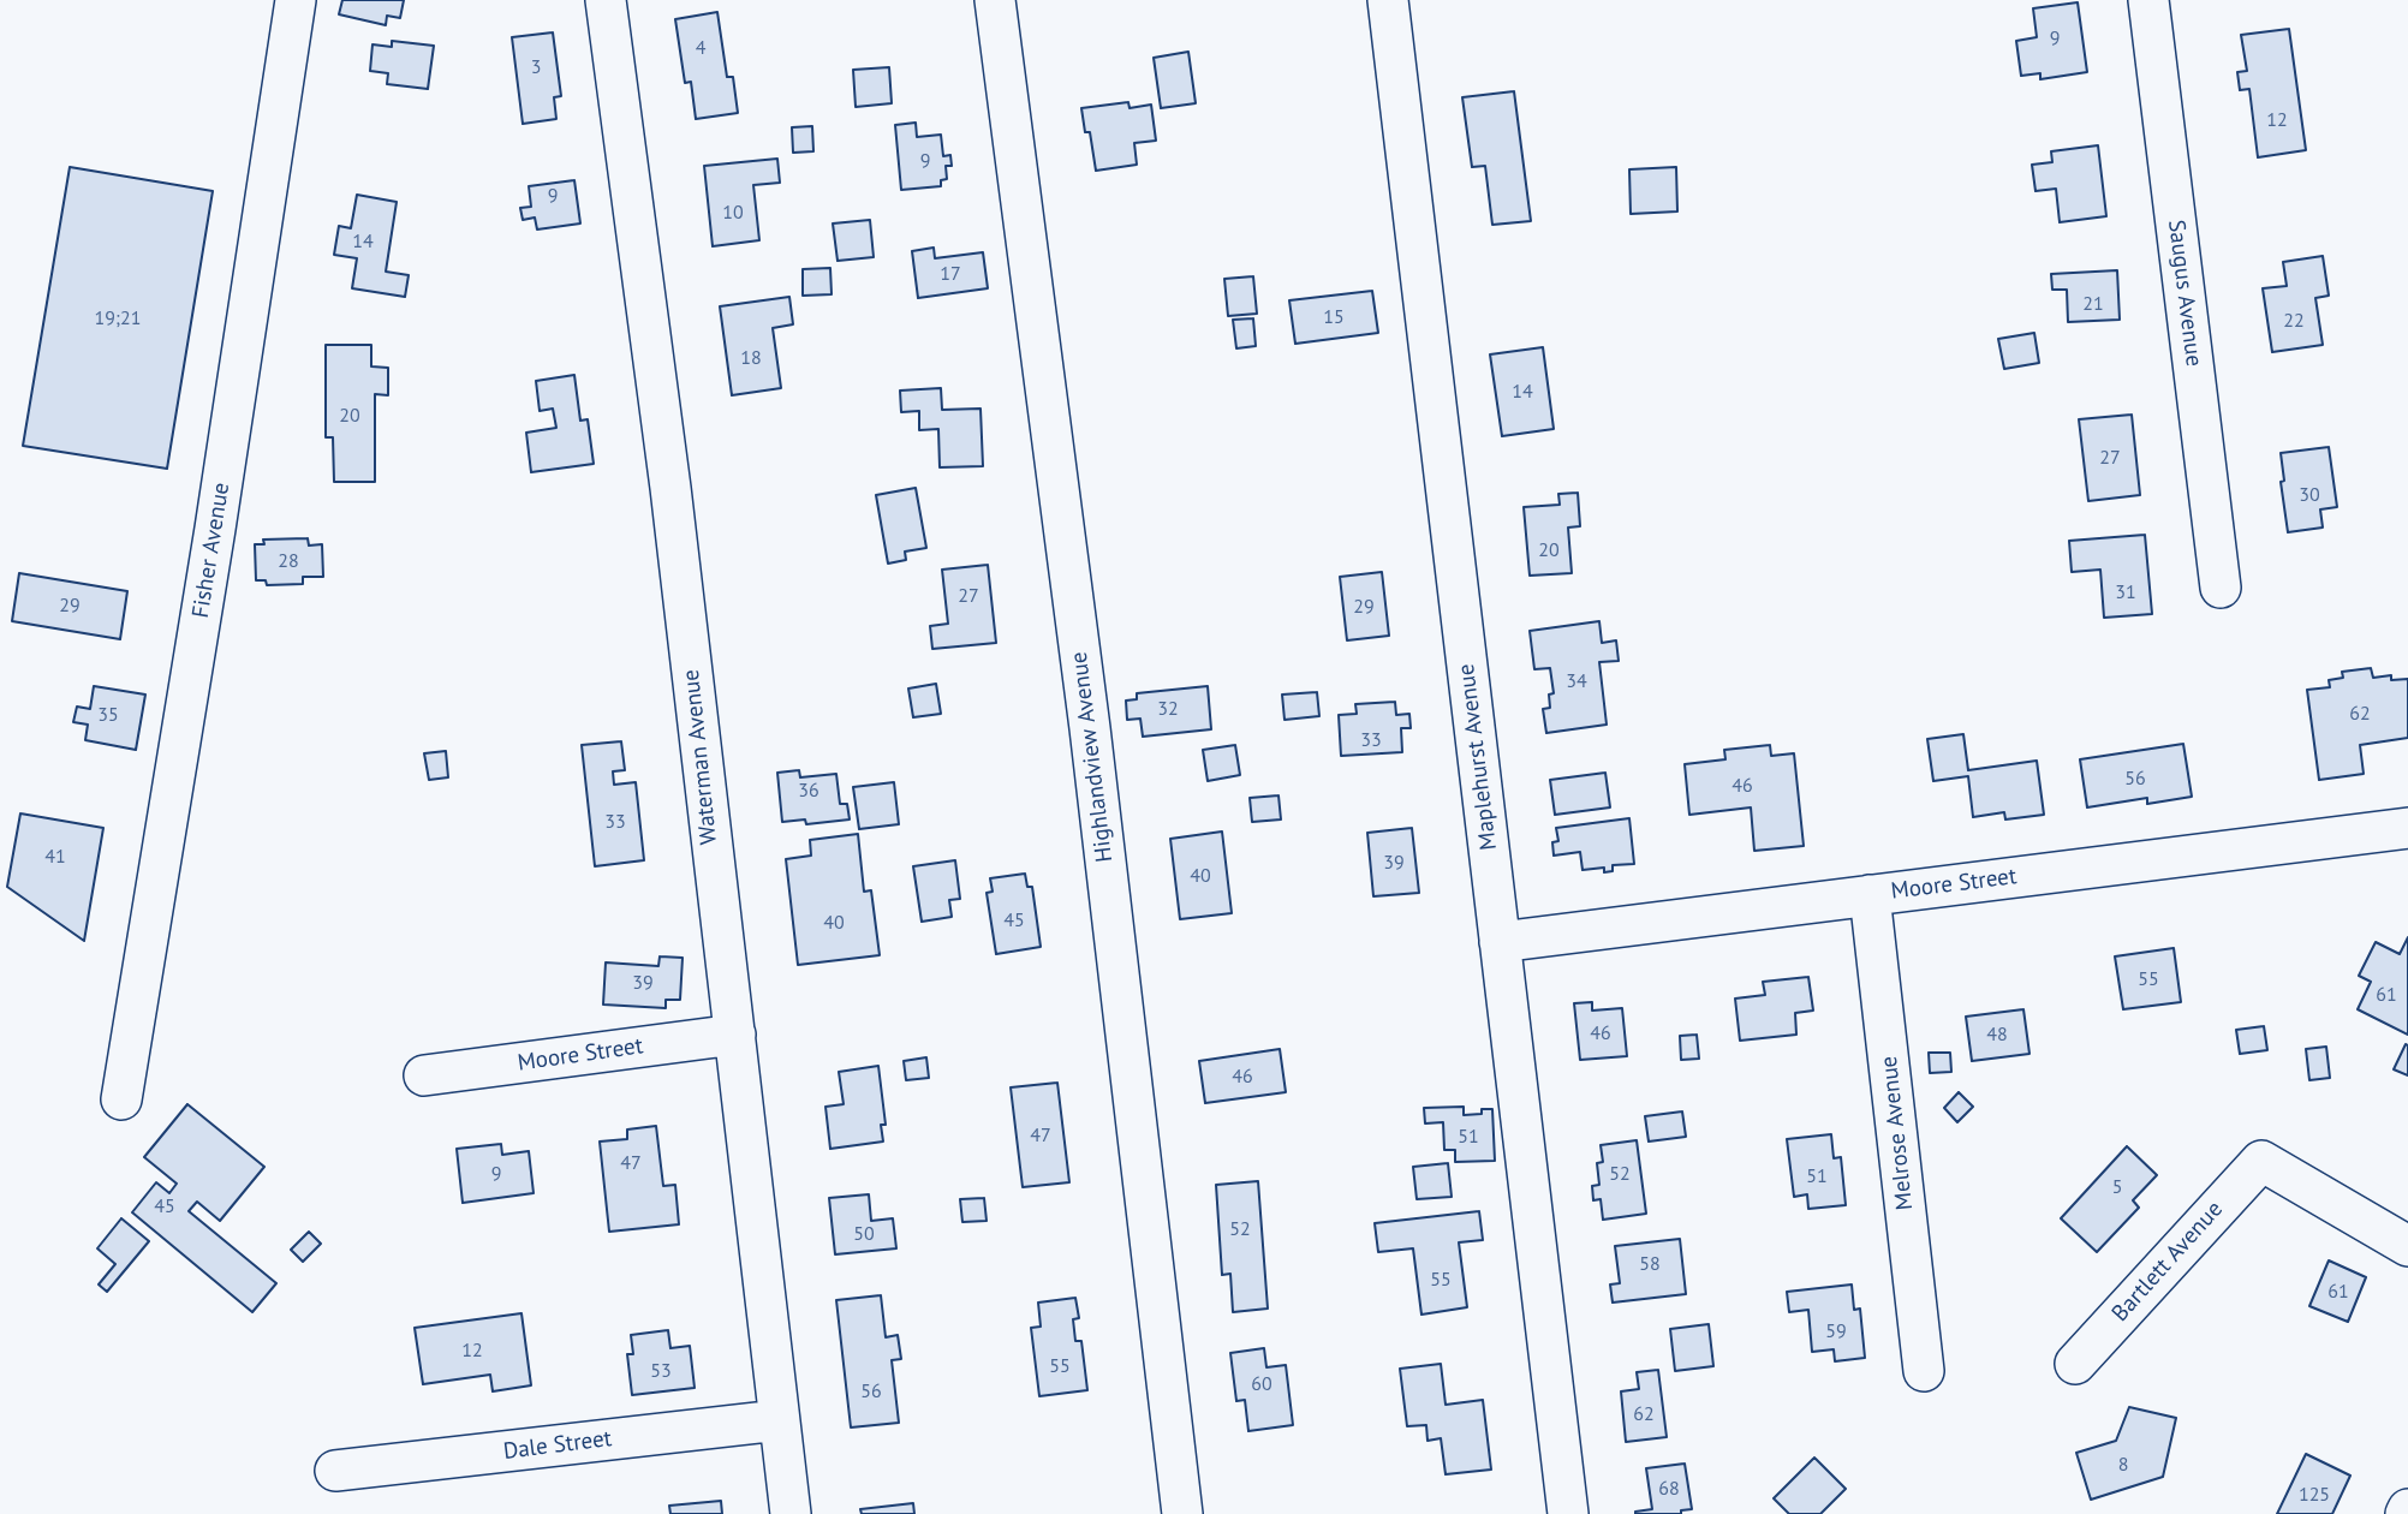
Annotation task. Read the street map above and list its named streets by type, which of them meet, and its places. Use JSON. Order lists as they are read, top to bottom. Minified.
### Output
{"streets":{"street":["Saugus Avenue","Fisher Avenue","Waterman Avenue","Highlandview Avenue","Maplehurst Avenue","Moore Street","Melrose Avenue","Bartlett Avenue","Dale Street"]},"crossings":[["Waterman Avenue","Moore Street"],["Waterman Avenue","Dale Street"],["Maplehurst Avenue","Moore Street"],["Moore Street","Melrose Avenue"]],"house_numbers":["9","4","3","12","9","9","10","14","17","21","15","19;21","22","18","14","20","27","30","20","28","31","27","29","29","34","32","62","35","33","56","46","36","33","41","39","40","45","40","55","39","61","46","48","46","47","51","47","9","52","51","5","45","52","50","58","55","61","59","12","55","53","60","56","62","8","68","125"]}
